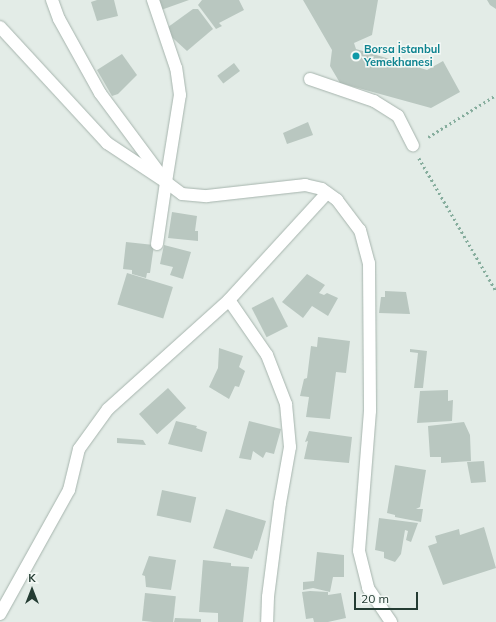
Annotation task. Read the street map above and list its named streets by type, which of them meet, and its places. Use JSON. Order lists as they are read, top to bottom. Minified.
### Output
{"places":["Borsa İstanbul Yemekhanesi"],"scale_bar":"20 m","north":"top"}
